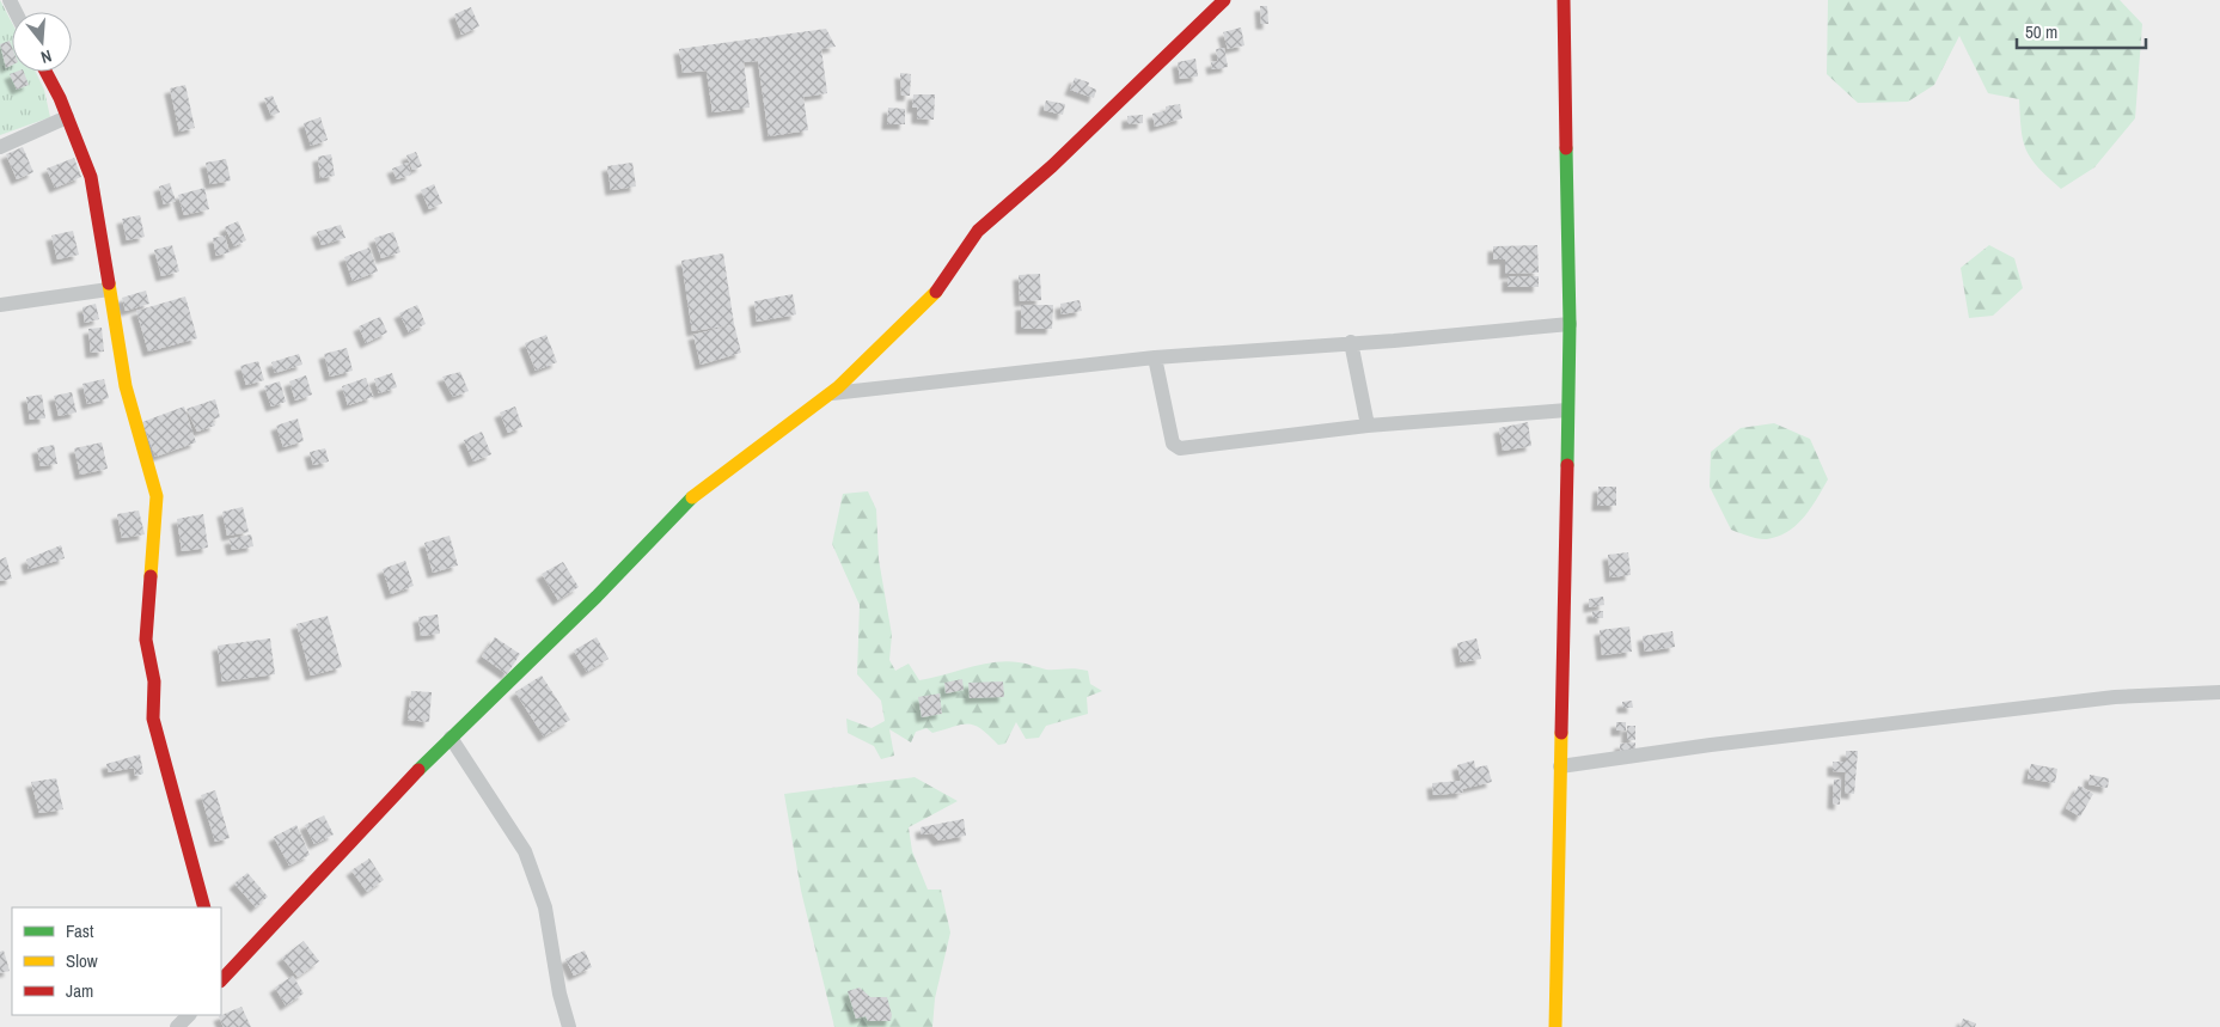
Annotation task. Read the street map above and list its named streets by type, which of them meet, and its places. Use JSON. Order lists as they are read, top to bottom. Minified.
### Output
{"legend":["Fast","Slow","Jam"],"scale_bar":"50 m","north":"bottom"}
